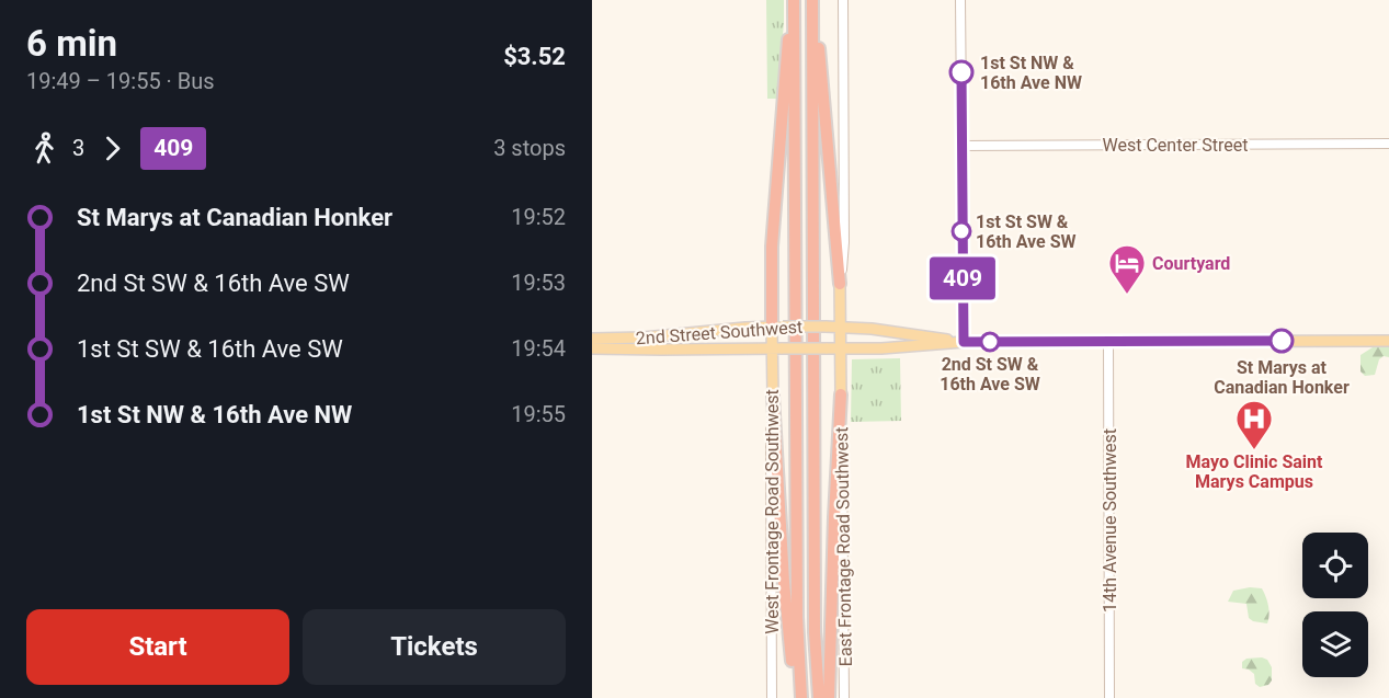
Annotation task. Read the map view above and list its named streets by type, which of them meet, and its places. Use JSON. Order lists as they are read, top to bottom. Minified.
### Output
{"streets":{"main road":["2nd Street Southwest","West Frontage Road Southwest"],"street":["West Center Street","14th Avenue Southwest","East Frontage Road Southwest"]},"crossings":[["2nd Street Southwest","West Frontage Road Southwest"],["2nd Street Southwest","14th Avenue Southwest"]],"places":{"other":["1st St NW & 16th Ave NW","1st St SW & 16th Ave SW","St Marys at Canadian Honker","2nd St SW & 16th Ave SW"],"hotel":["Courtyard"],"hospital":["Mayo Clinic Saint Marys Campus"]},"lines":["bus line 409"],"page":{"heading":["6 min","19:49 – 19:55 · Bus","$3.52"],"on_map":"409","legs":["3","409","3 stops"],"list":[{"name":"St Marys at Canadian Honker","value":"19:52"},{"name":"2nd St SW & 16th Ave SW","value":"19:53"},{"name":"1st St SW & 16th Ave SW","value":"19:54"},{"name":"1st St NW & 16th Ave NW","value":"19:55"}],"buttons":["Start","Tickets"]}}
